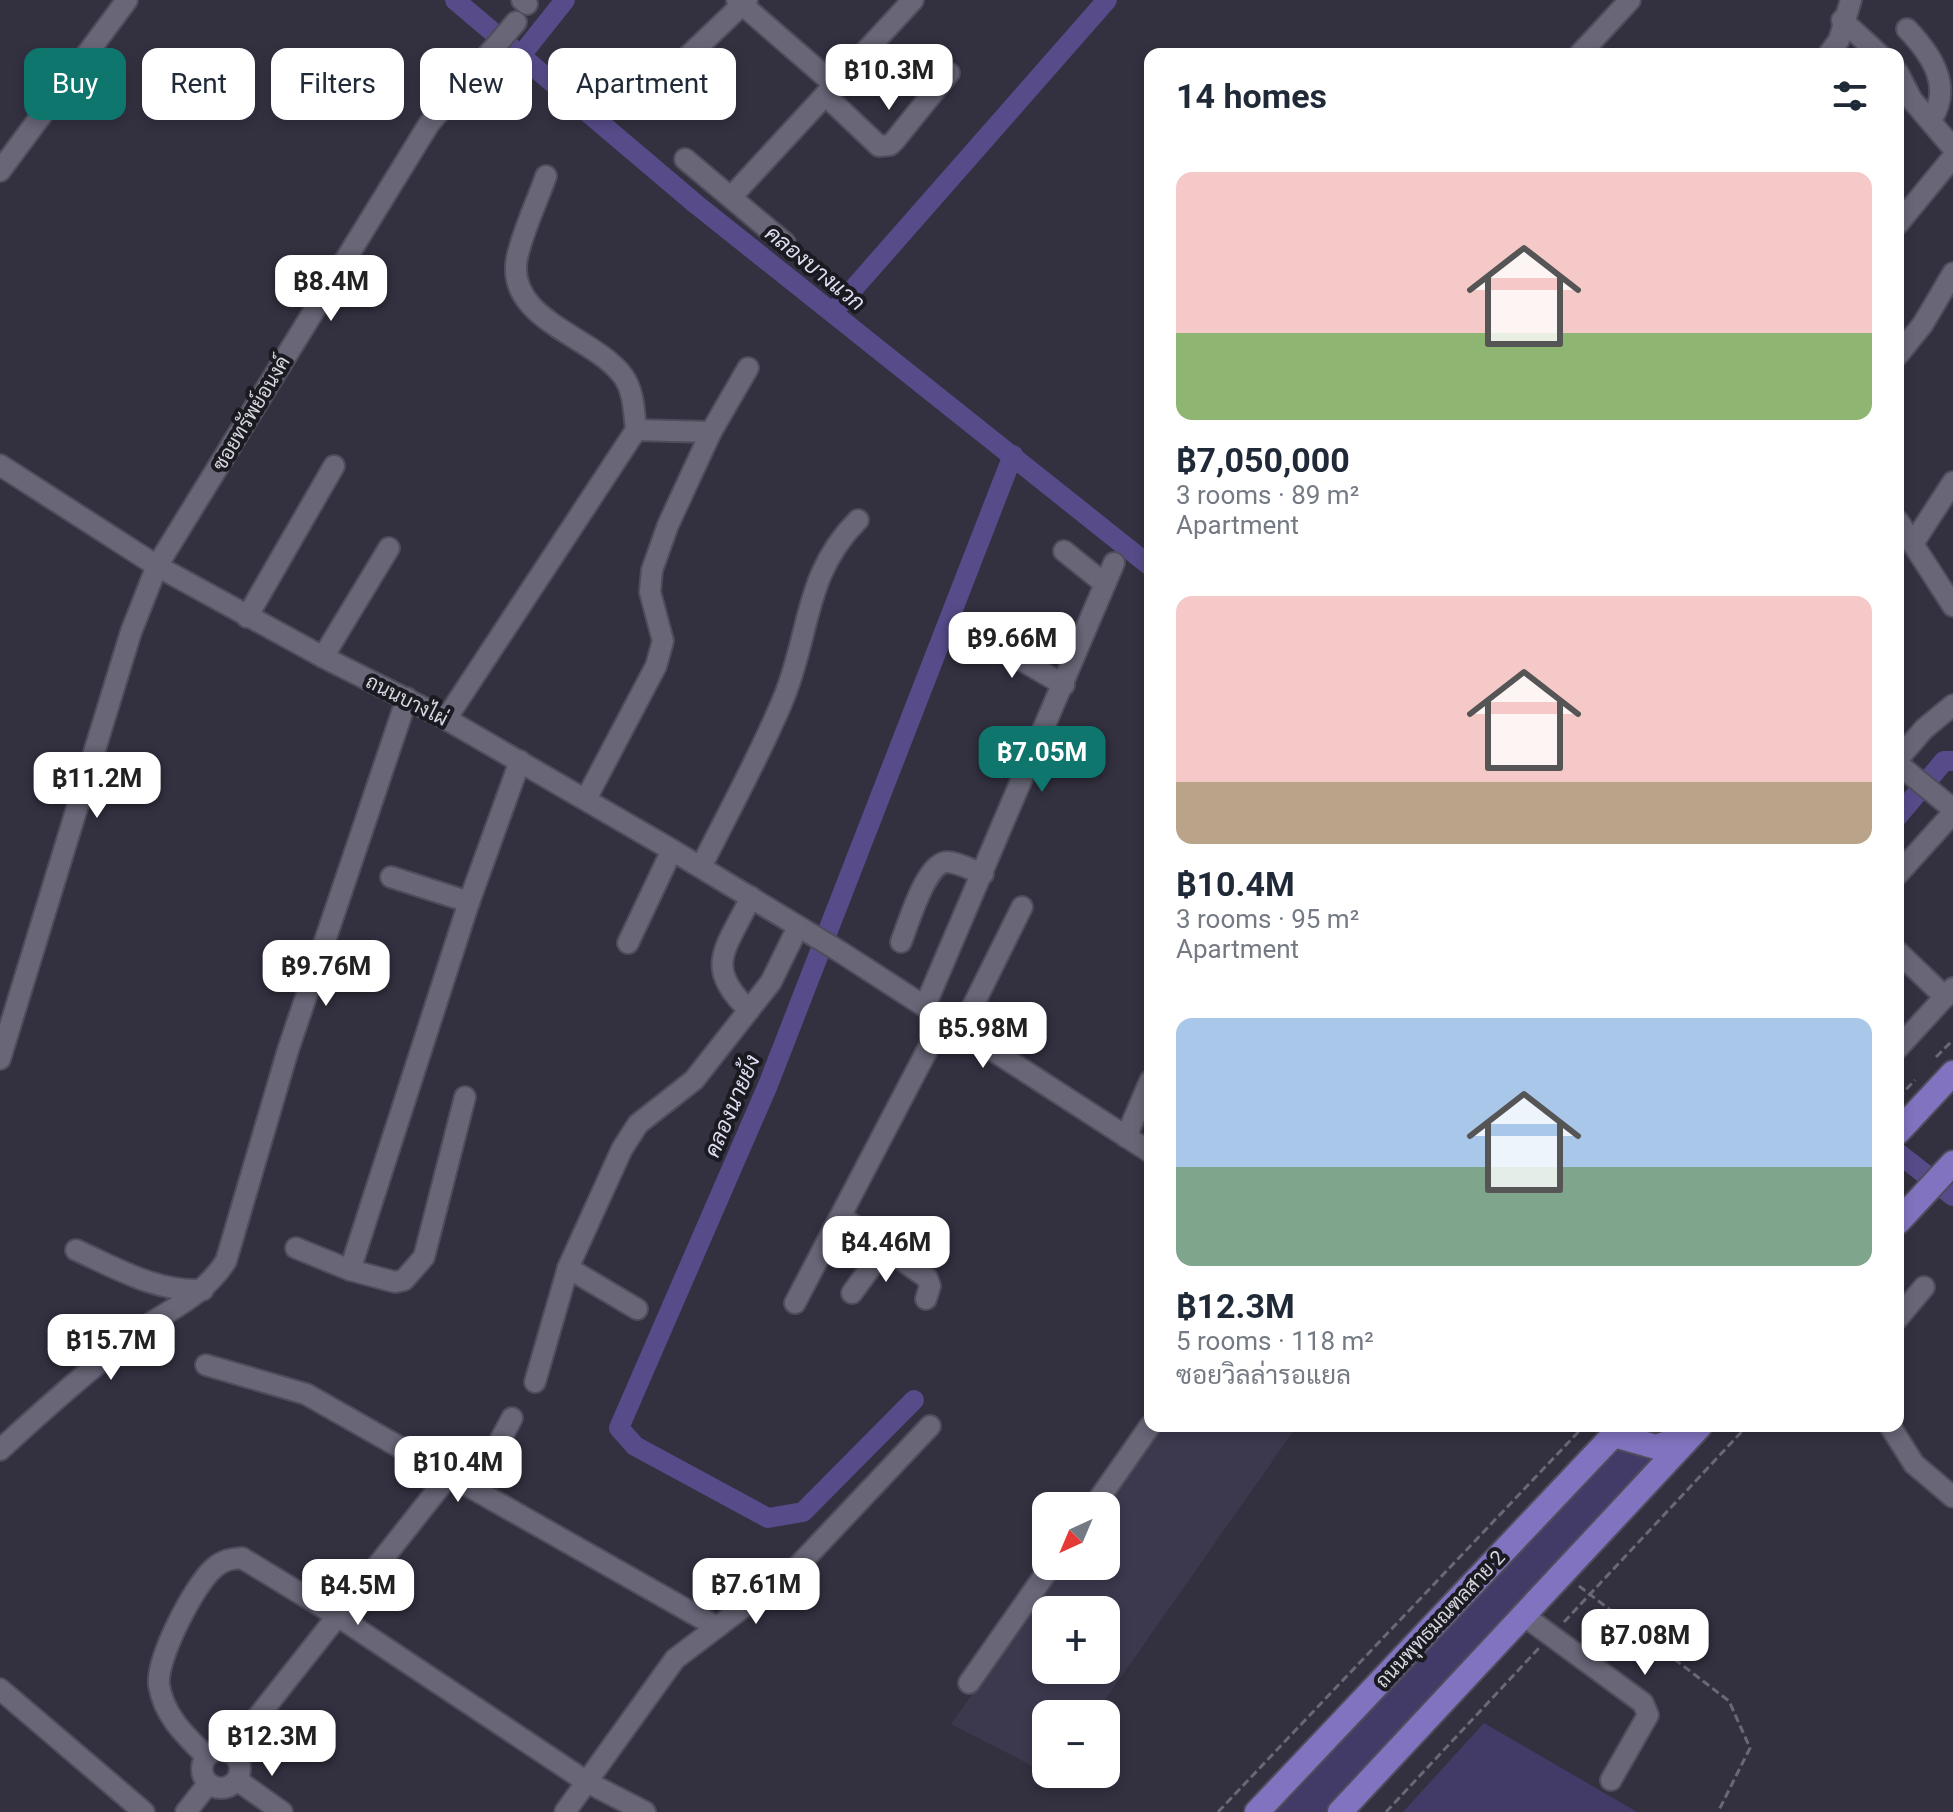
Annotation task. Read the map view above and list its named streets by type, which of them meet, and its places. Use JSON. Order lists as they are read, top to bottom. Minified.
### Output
{"streets":{"main road":["ถนนพุทธมณฑลสาย 2"],"street":["ซอยทรัพย์อนงค์","ถนนบางไผ่"]},"crossings":[["ซอยทรัพย์อนงค์","ถนนบางไผ่"]],"water":["คลองบางแวก","คลองนายย้ง"],"north":"bottom left","page":{"price":["฿10.3M","฿8.4M","฿9.66M","฿7.05M","฿11.2M","฿9.76M","฿5.98M","฿4.46M","฿15.7M","฿10.4M","฿7.61M","฿4.5M","฿7.08M","฿12.3M"],"chip":["Buy","Rent","Filters","New","Apartment"],"heading":"14 homes","list":[{"name":"฿7,050,000","note":"3 rooms · 89 m² · Apartment"},{"name":"฿10.4M","note":"3 rooms · 95 m² · Apartment"},{"name":"฿12.3M","note":"5 rooms · 118 m² · ซอยวิลล่ารอแยล"}],"map_buttons":["+","−"]}}
